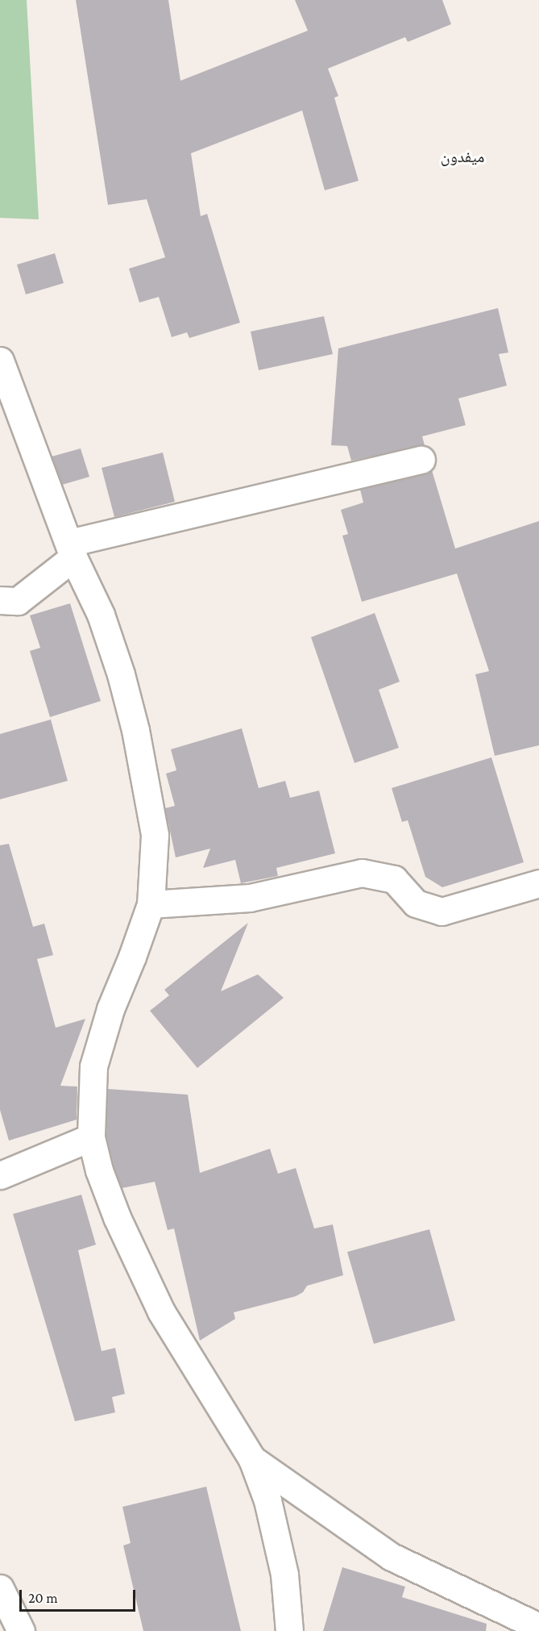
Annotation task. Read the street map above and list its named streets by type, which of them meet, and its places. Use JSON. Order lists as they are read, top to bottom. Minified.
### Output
{"districts":["ميفدون"],"scale_bar":"20 m"}
